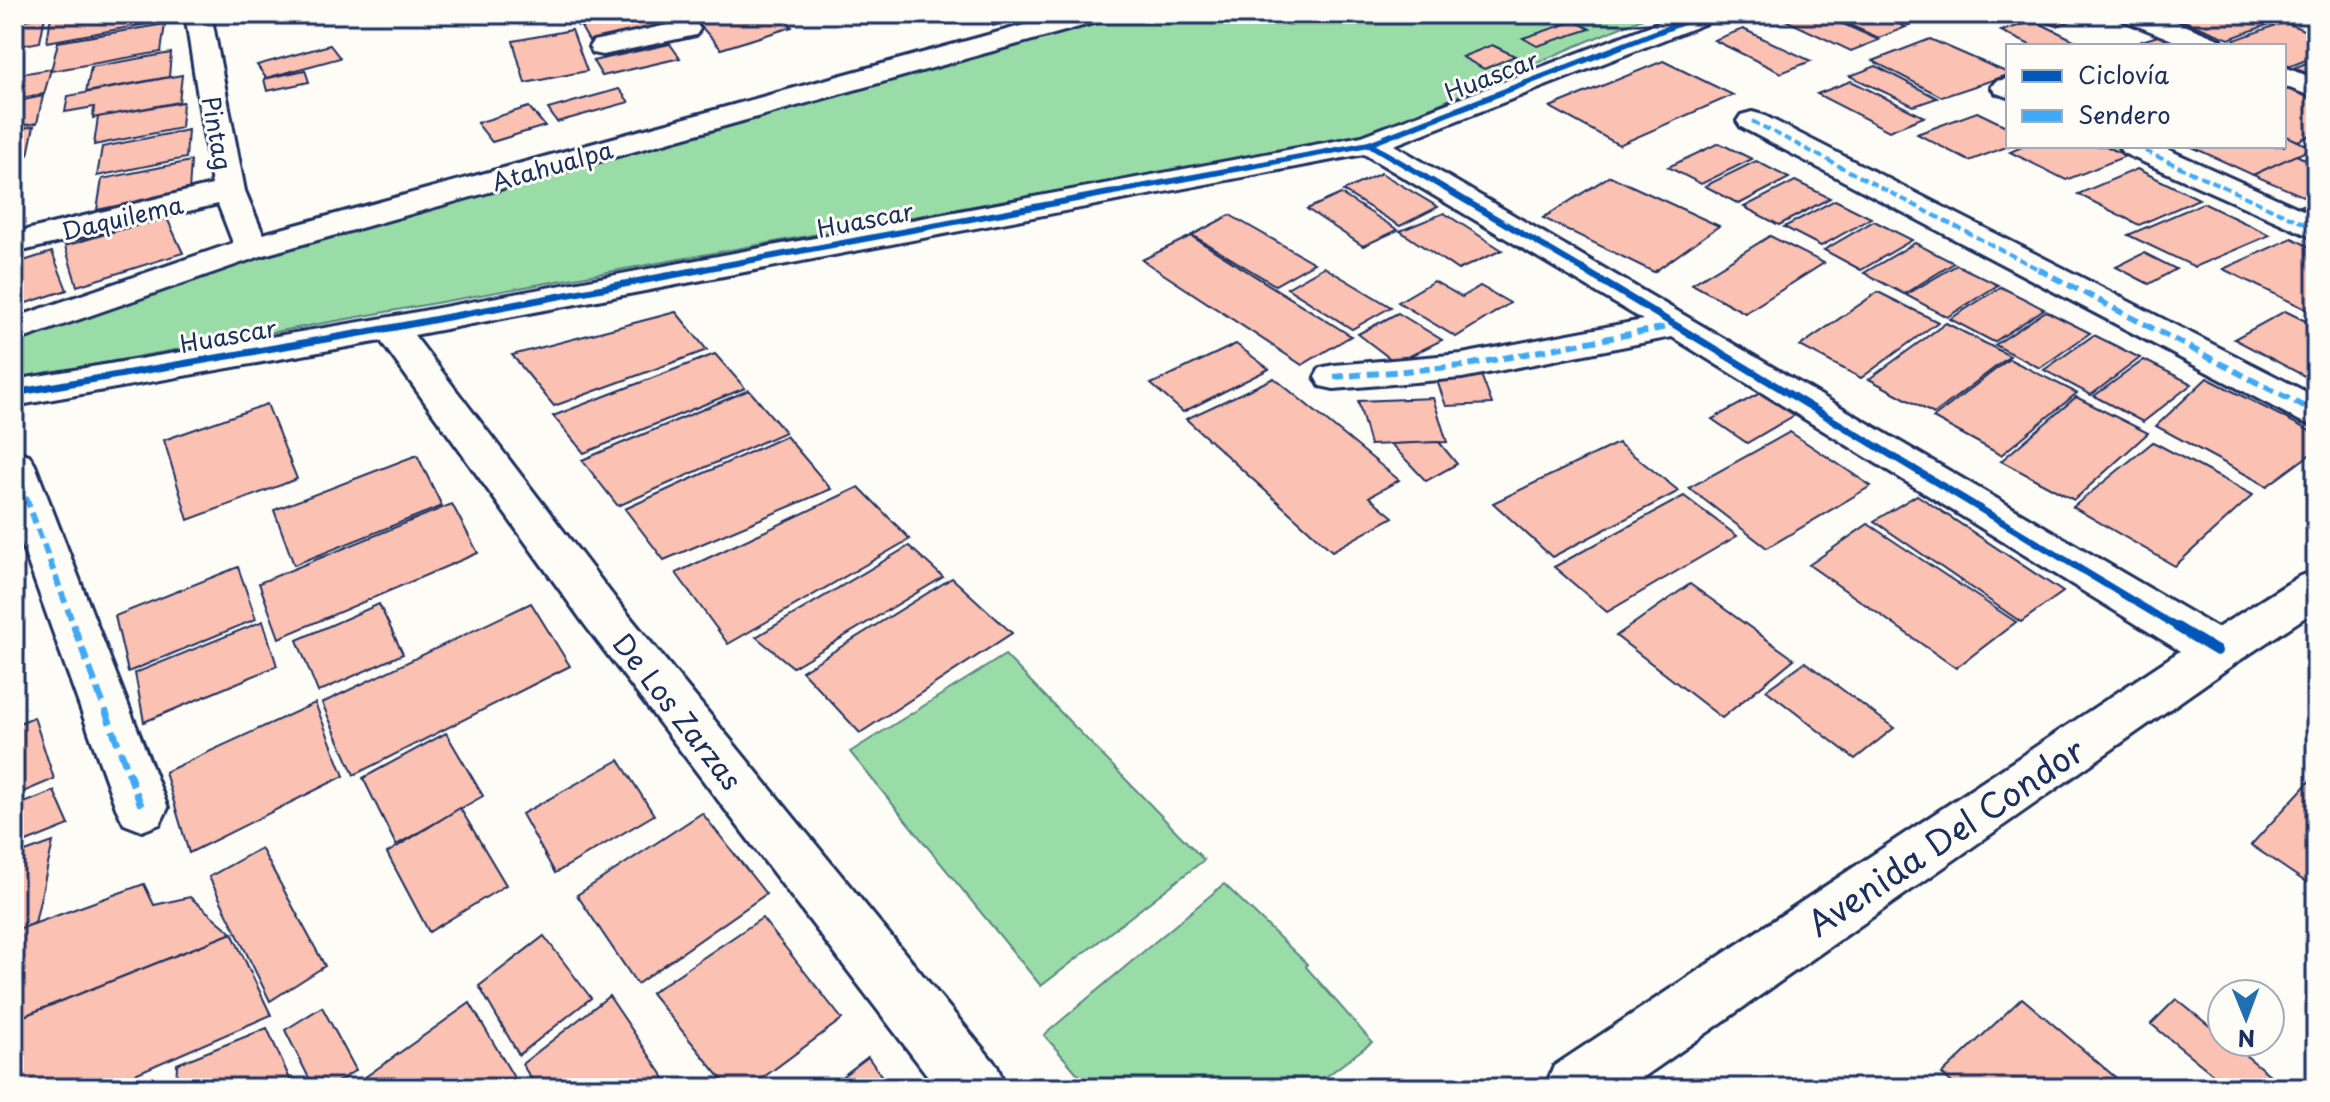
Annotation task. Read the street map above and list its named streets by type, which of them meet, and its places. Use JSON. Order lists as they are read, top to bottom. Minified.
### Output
{"streets":{"street":["Huascar","Pintag","Atahualpa","Daquilema","De Los Zarzas","Avenida Del Condor"]},"crossings":[["Huascar","De Los Zarzas"],["Pintag","Atahualpa"],["Pintag","Daquilema"]],"legend":["Ciclovía","Sendero"],"north":"bottom"}
